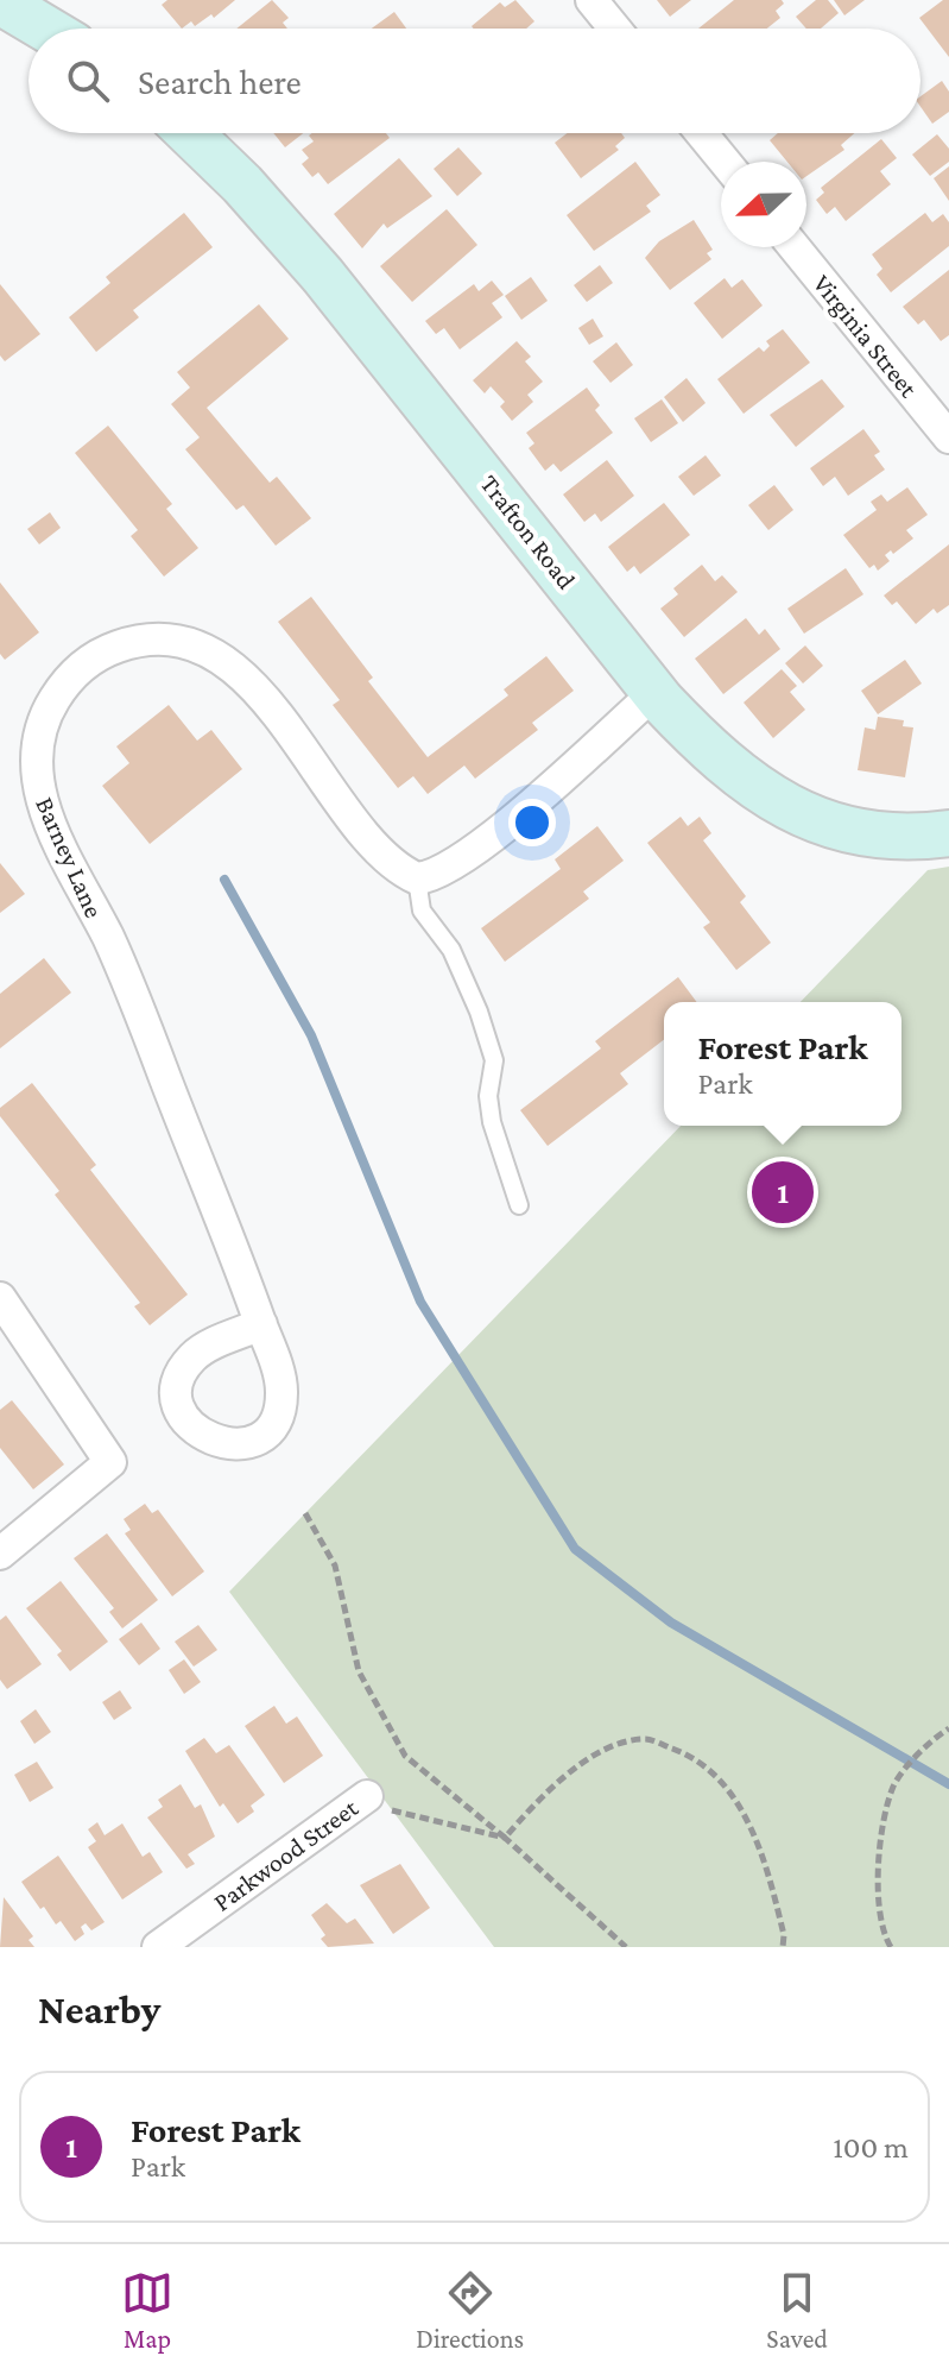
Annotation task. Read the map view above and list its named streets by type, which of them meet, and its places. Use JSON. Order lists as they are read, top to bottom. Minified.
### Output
{"streets":{"street":["Virginia Street","Trafton Road","Barney Lane","Parkwood Street"]},"north":"left","page":{"search":"Search here","popup":["Forest Park","Park"],"pins":"1","heading":"Nearby","list":[{"mark":"1","name":"Forest Park","note":"Park","value":"100 m"}],"nav":["Map","Directions","Saved"]}}
